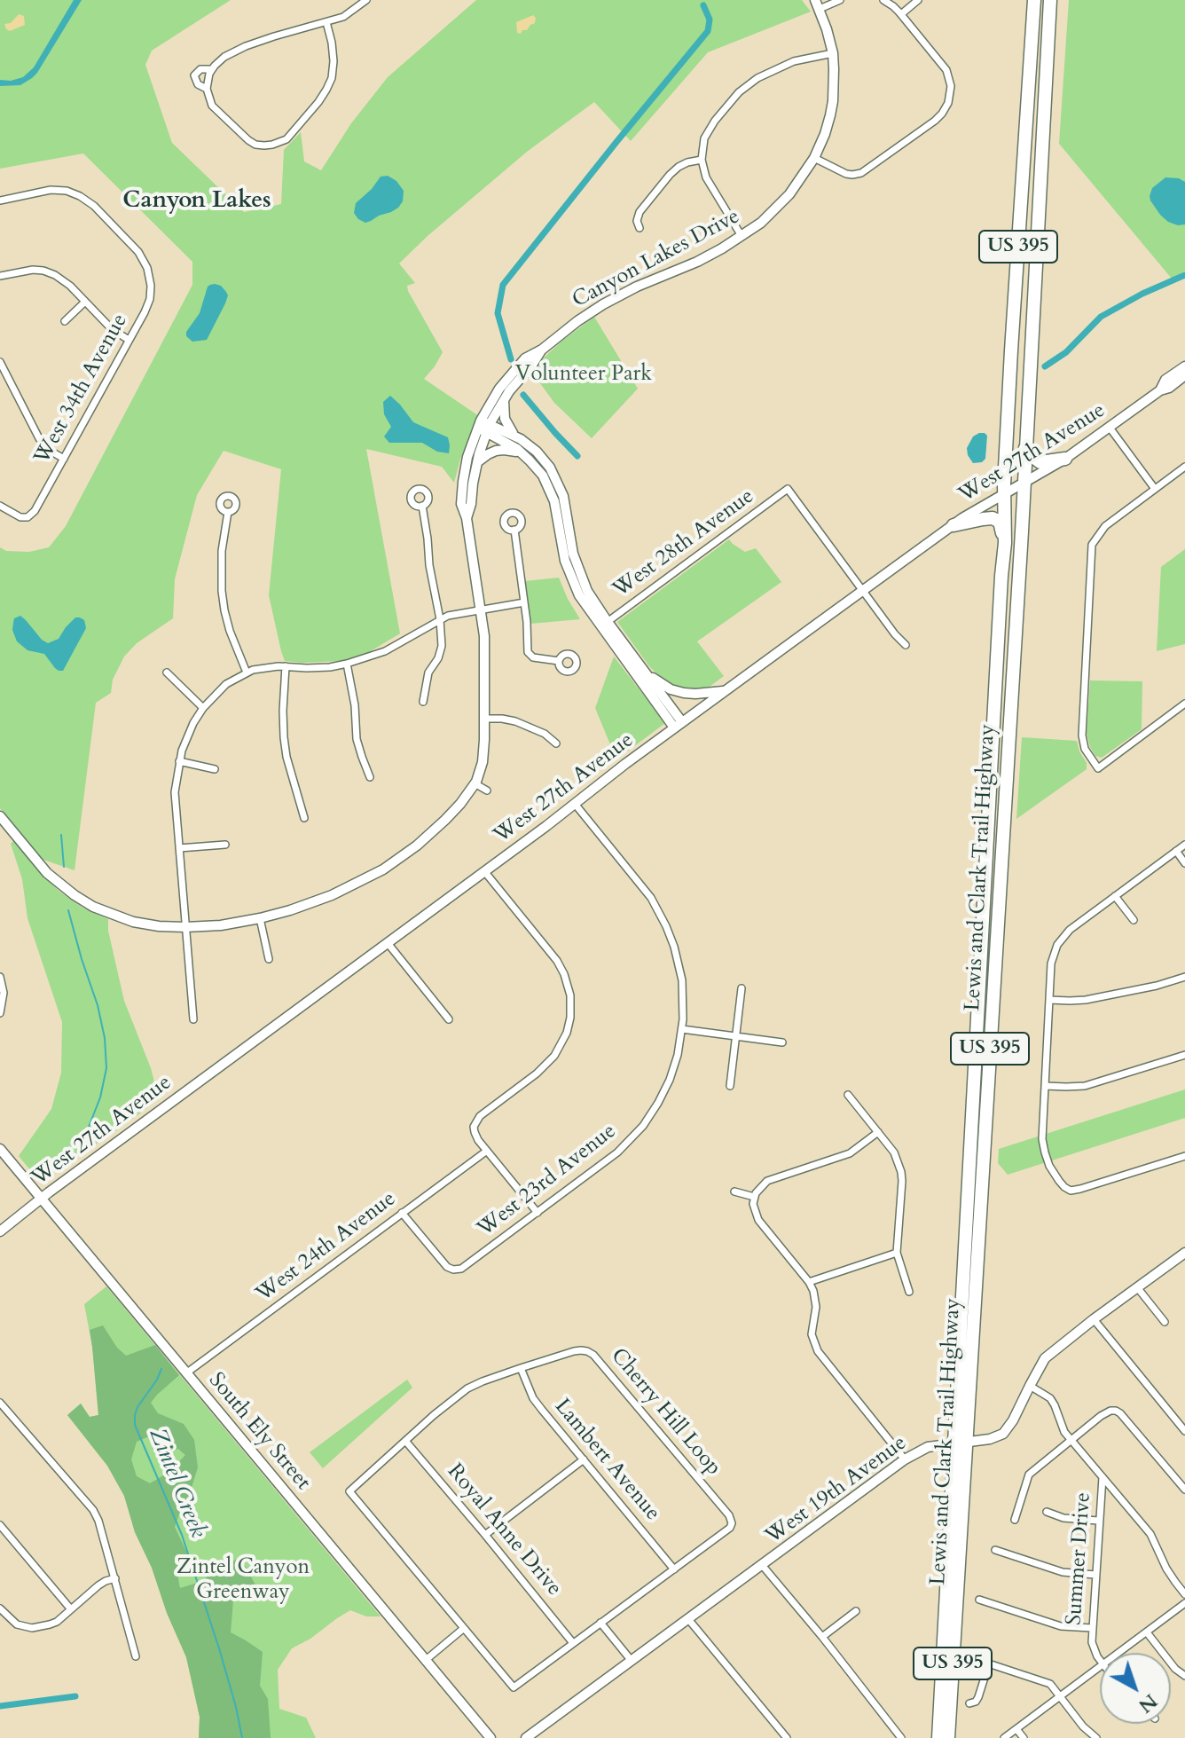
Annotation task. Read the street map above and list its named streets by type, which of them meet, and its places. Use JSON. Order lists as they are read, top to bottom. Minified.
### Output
{"streets":{"highway":["US 395","Lewis and Clark Trail Highway"],"street":["Canyon Lakes Drive","West 34th Avenue","West 27th Avenue","West 28th Avenue","West 23rd Avenue","West 24th Avenue","Cherry Hill Loop","South Ely Street","Lambert Avenue","West 19th Avenue","Royal Anne Drive","Summer Drive"]},"crossings":[["West 27th Avenue","West 28th Avenue"],["West 27th Avenue","Lewis and Clark Trail Highway"],["West 27th Avenue","West 23rd Avenue"],["West 27th Avenue","South Ely Street"],["Lewis and Clark Trail Highway","West 19th Avenue"],["West 23rd Avenue","West 24th Avenue"],["West 24th Avenue","South Ely Street"],["Cherry Hill Loop","Lambert Avenue"],["Cherry Hill Loop","Royal Anne Drive"]],"districts":["Canyon Lakes"],"water":["Zintel Creek"],"parks":["Volunteer Park","Zintel Canyon Greenway"],"north":"bottom right"}
